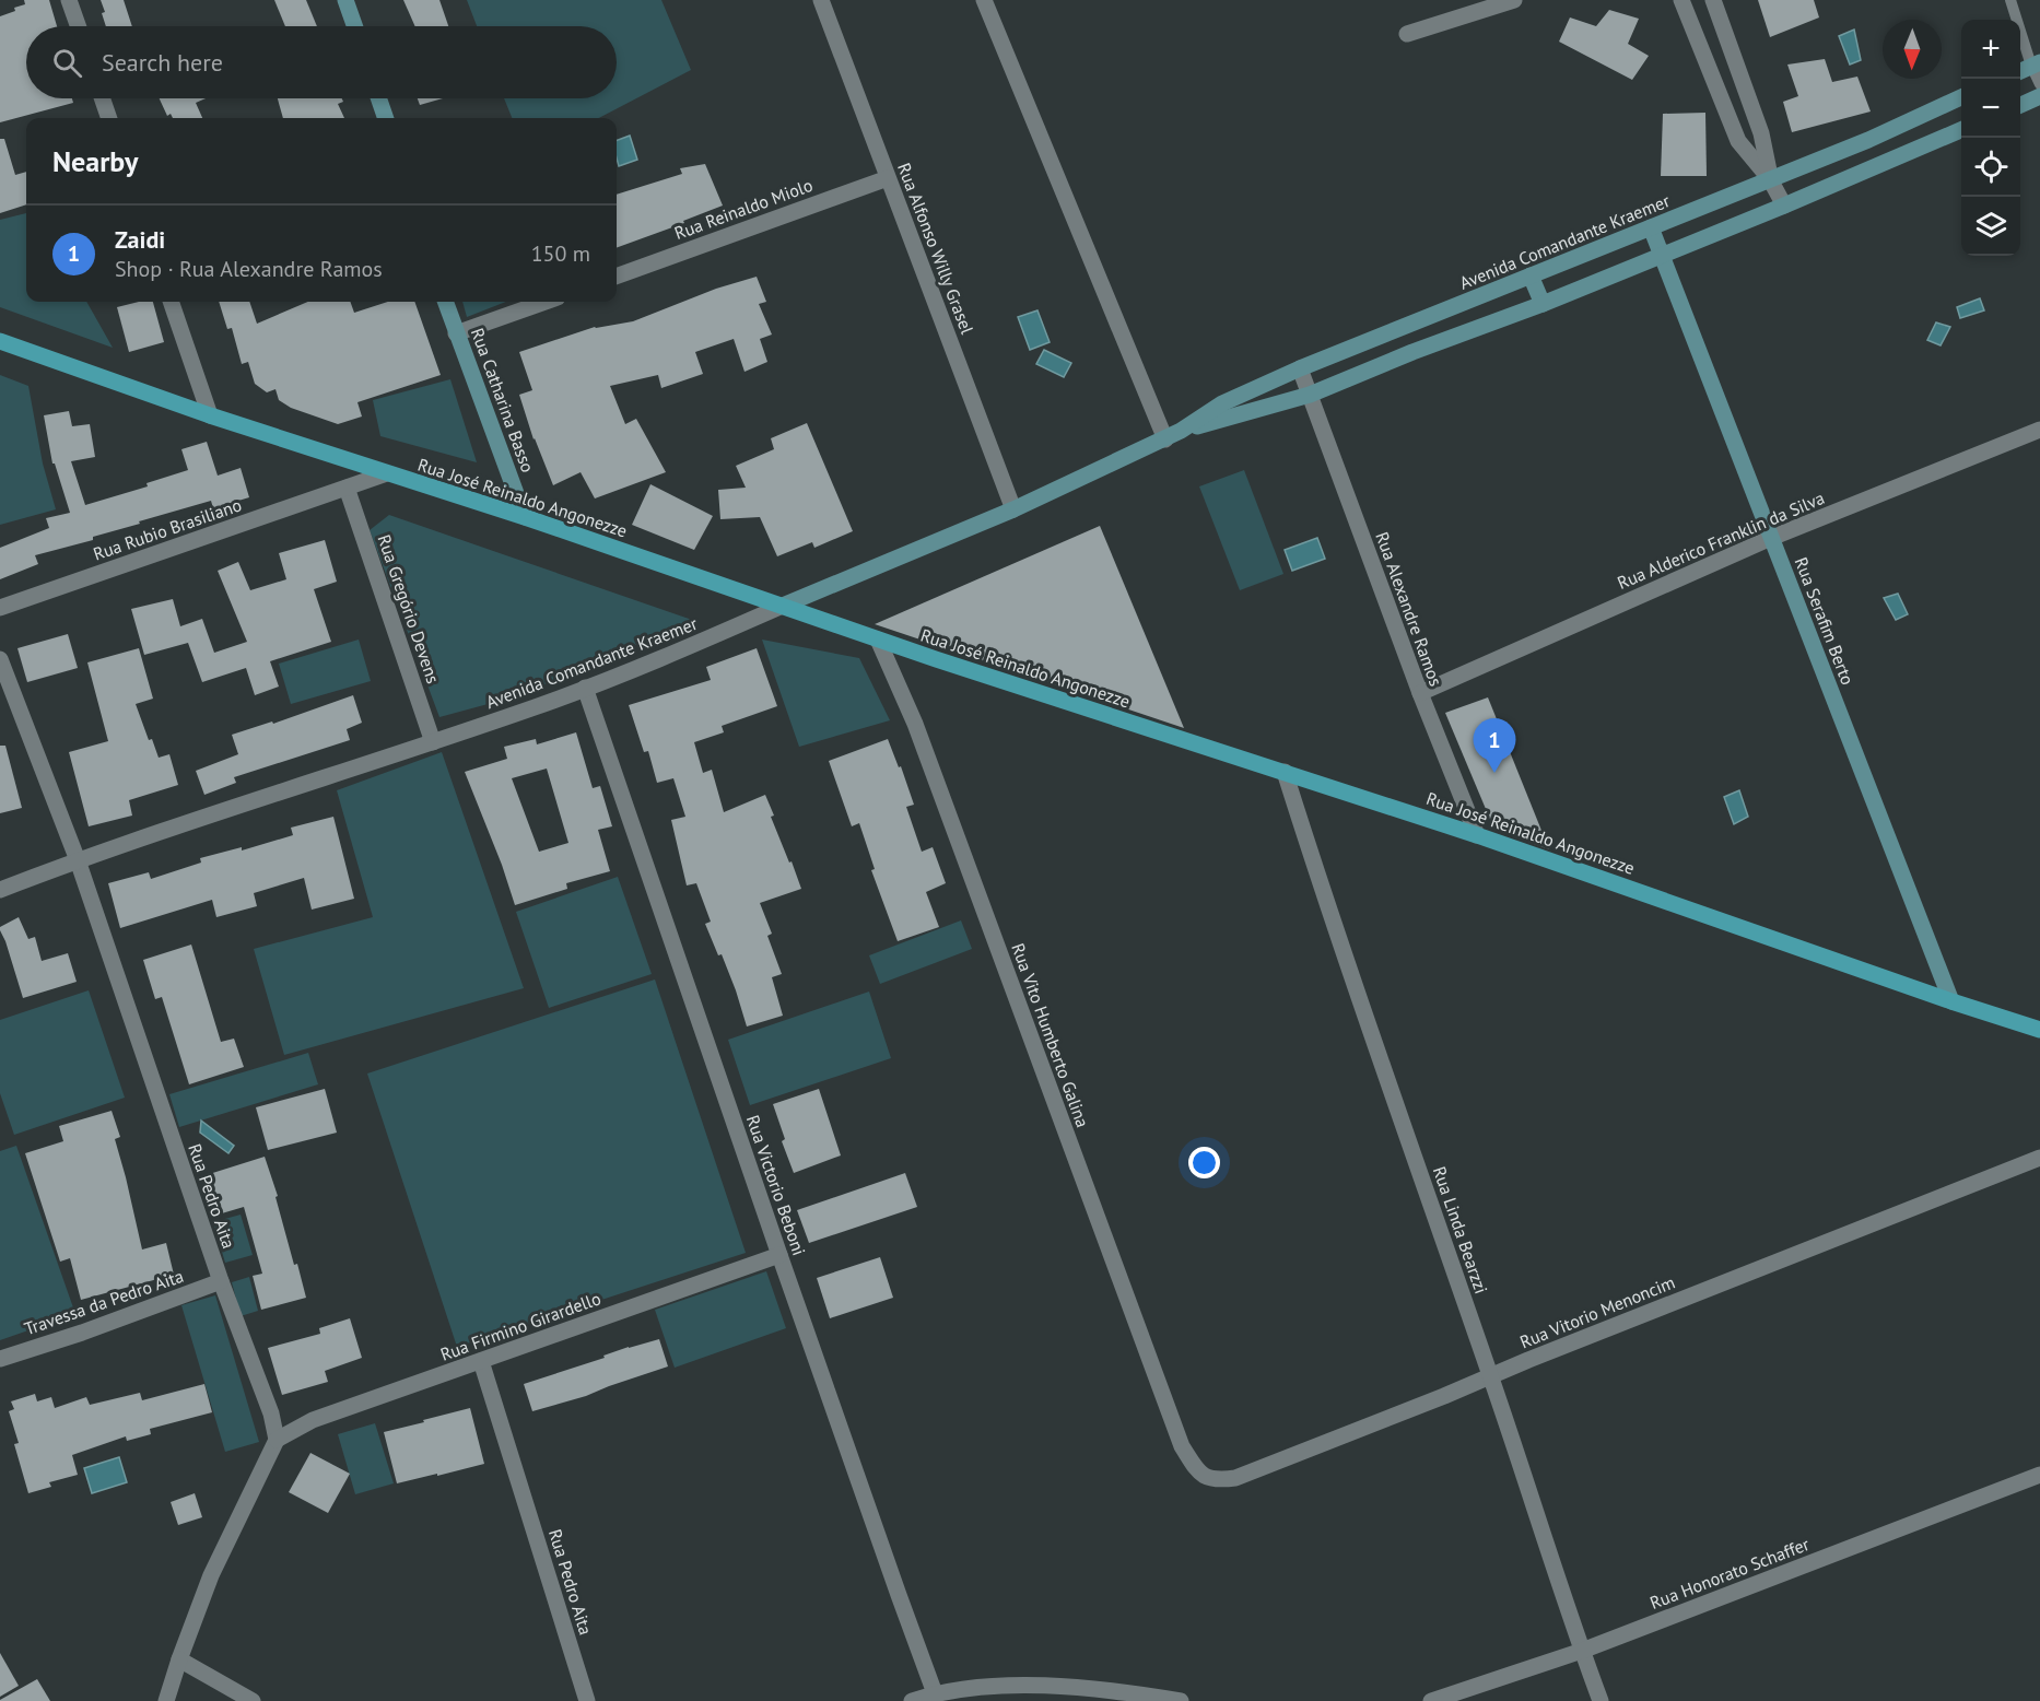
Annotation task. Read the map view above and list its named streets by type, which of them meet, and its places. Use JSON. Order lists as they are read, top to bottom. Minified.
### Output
{"streets":{"main road":["Avenida Comandante Kraemer","Rua Catharina Basso","Rua José Reinaldo Angonezze","Rua Serafim Berto"],"street":["Rua Reinaldo Miolo","Rua Alfonso Willy Grasel","Rua Rubio Brasiliano","Rua Alderico Franklin da Silva","Rua Gregório Devens","Rua Alexandre Ramos","Rua Vito Humberto Galina","Rua Victorio Beboni","Rua Pedro Aita","Rua Linda Bearzzi","Travessa da Pedro Aita","Rua Vitorio Menoncim","Rua Firmino Girardello","Rua Honorato Schaffer"]},"crossings":[["Rua Reinaldo Miolo","Rua Alfonso Willy Grasel"],["Avenida Comandante Kraemer","Rua Alfonso Willy Grasel"],["Avenida Comandante Kraemer","Rua José Reinaldo Angonezze"],["Avenida Comandante Kraemer","Rua Gregório Devens"],["Avenida Comandante Kraemer","Rua Alexandre Ramos"],["Avenida Comandante Kraemer","Rua Serafim Berto"],["Avenida Comandante Kraemer","Rua Victorio Beboni"],["Avenida Comandante Kraemer","Rua Pedro Aita"],["Rua Catharina Basso","Rua José Reinaldo Angonezze"],["Rua José Reinaldo Angonezze","Rua Rubio Brasiliano"],["Rua José Reinaldo Angonezze","Rua Alexandre Ramos"],["Rua José Reinaldo Angonezze","Rua Serafim Berto"],["Rua José Reinaldo Angonezze","Rua Vito Humberto Galina"],["Rua José Reinaldo Angonezze","Rua Linda Bearzzi"],["Rua Rubio Brasiliano","Rua Gregório Devens"],["Rua Alderico Franklin da Silva","Rua Alexandre Ramos"],["Rua Alderico Franklin da Silva","Rua Serafim Berto"],["Rua Vito Humberto Galina","Rua Vitorio Menoncim"],["Rua Victorio Beboni","Rua Firmino Girardello"],["Rua Pedro Aita","Travessa da Pedro Aita"],["Rua Pedro Aita","Rua Firmino Girardello"],["Rua Linda Bearzzi","Rua Vitorio Menoncim"],["Rua Linda Bearzzi","Rua Honorato Schaffer"]],"north":"bottom","page":{"map_buttons":["+","−"],"search":"Search here","heading":"Nearby","list":[{"mark":"1","name":"Zaidi","note":"Shop · Rua Alexandre Ramos","value":"150 m"}],"pins":"1"}}
